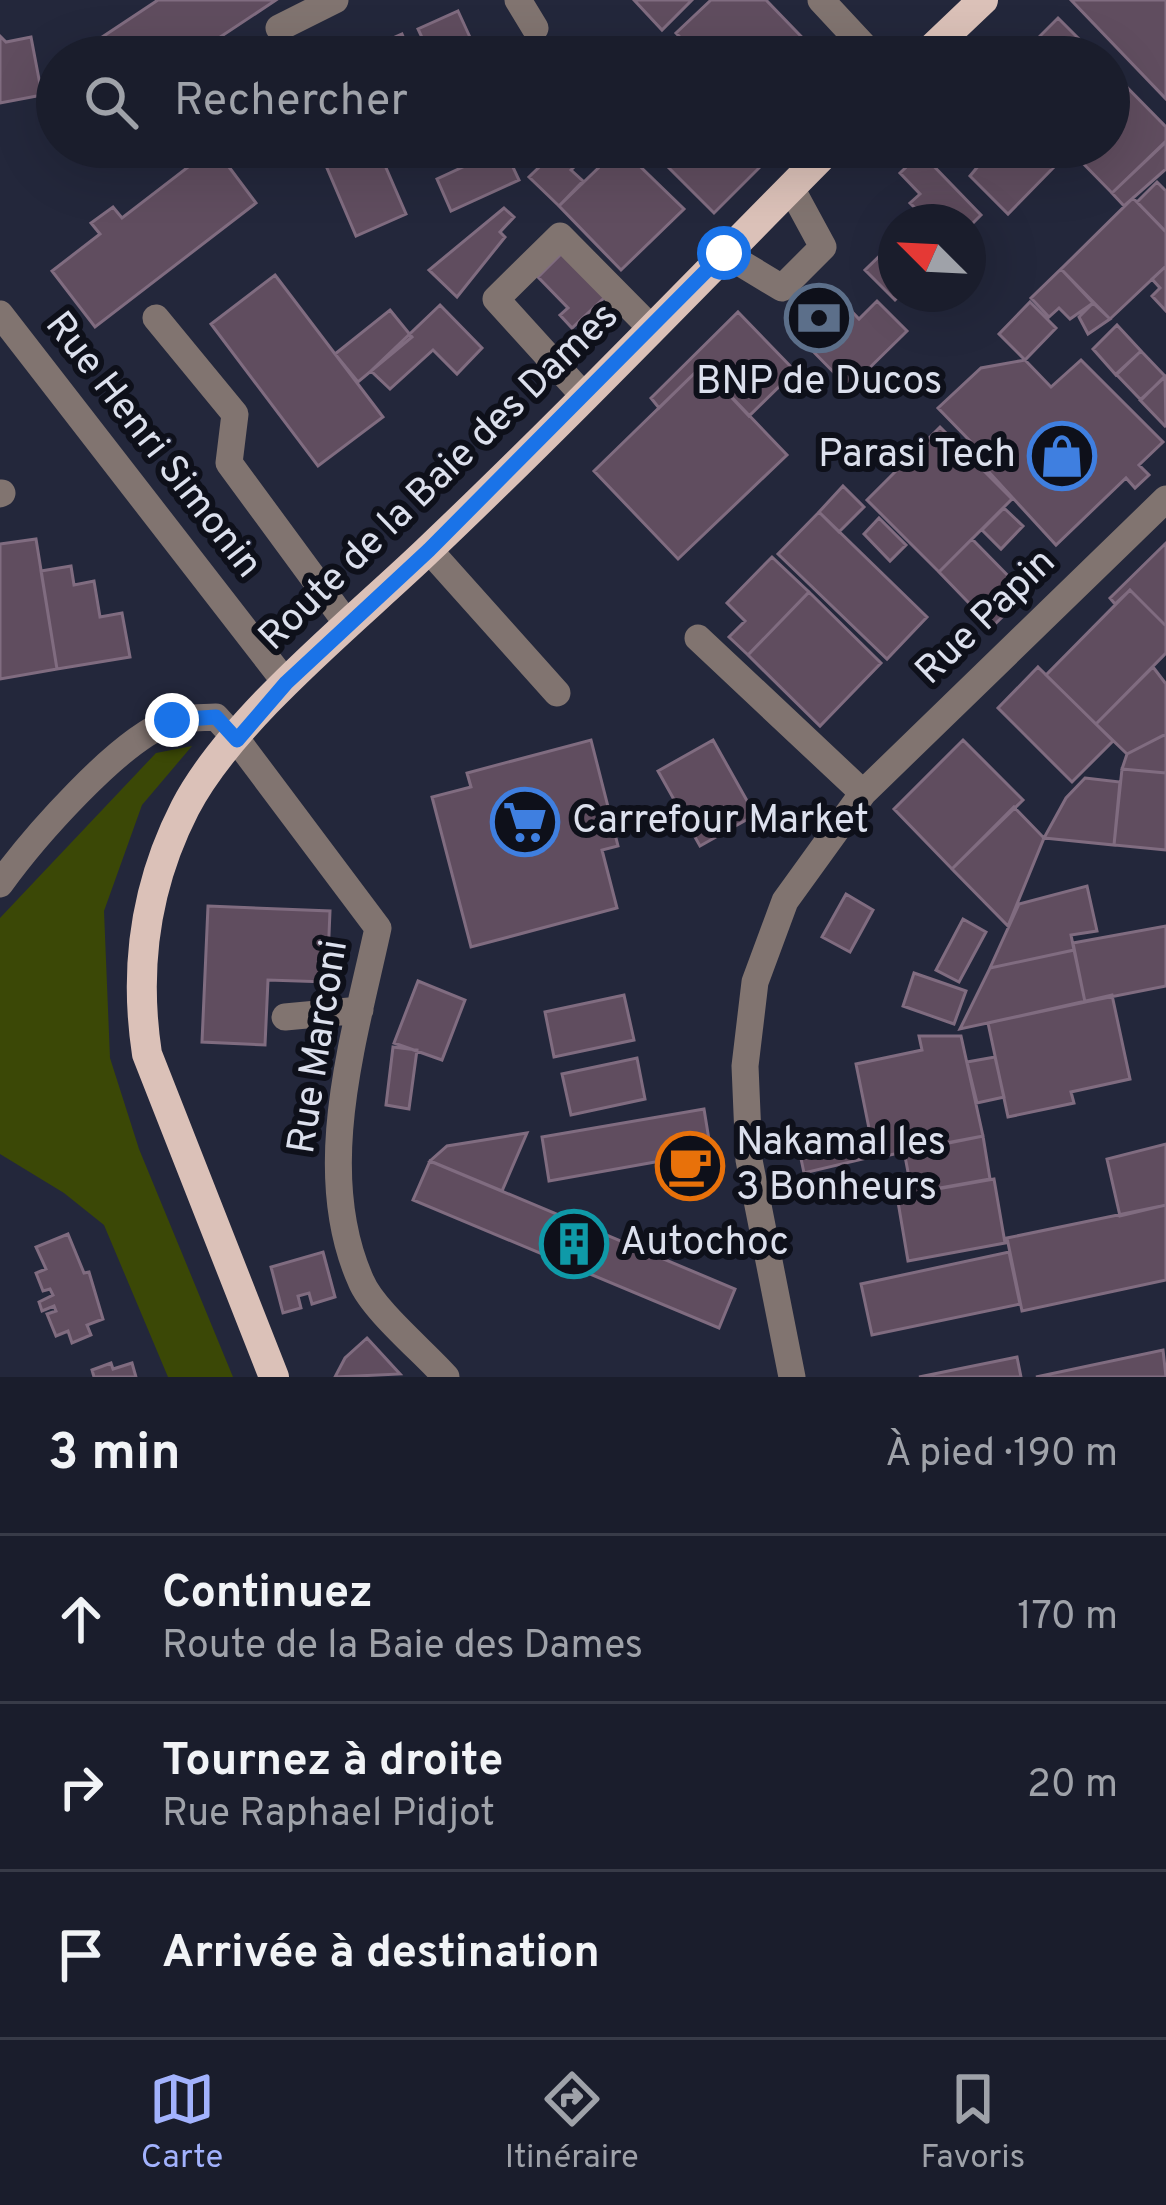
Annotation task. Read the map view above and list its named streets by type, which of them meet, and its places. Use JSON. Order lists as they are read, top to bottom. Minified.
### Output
{"streets":{"main road":["Route de la Baie des Dames"],"street":["Rue Henri Simonin","Rue Papin","Rue Marconi"]},"crossings":[["Rue Henri Simonin","Route de la Baie des Dames"],["Route de la Baie des Dames","Rue Marconi"]],"places":{"bank":["BNP de Ducos"],"shop":["Parasi Tech"],"supermarket":["Carrefour Market"],"cafe":["Nakamal les 3 Bonheurs"],"building":["Autochoc"]},"north":"top left","page":{"search":"Rechercher","heading":["3 min","À pied · 190 m"],"list":[["Continuez","Route de la Baie des Dames","170 m"],["Tournez à droite","Rue Raphael Pidjot","20 m"],"Arrivée à destination"],"nav":["Carte","Itinéraire","Favoris"]}}
